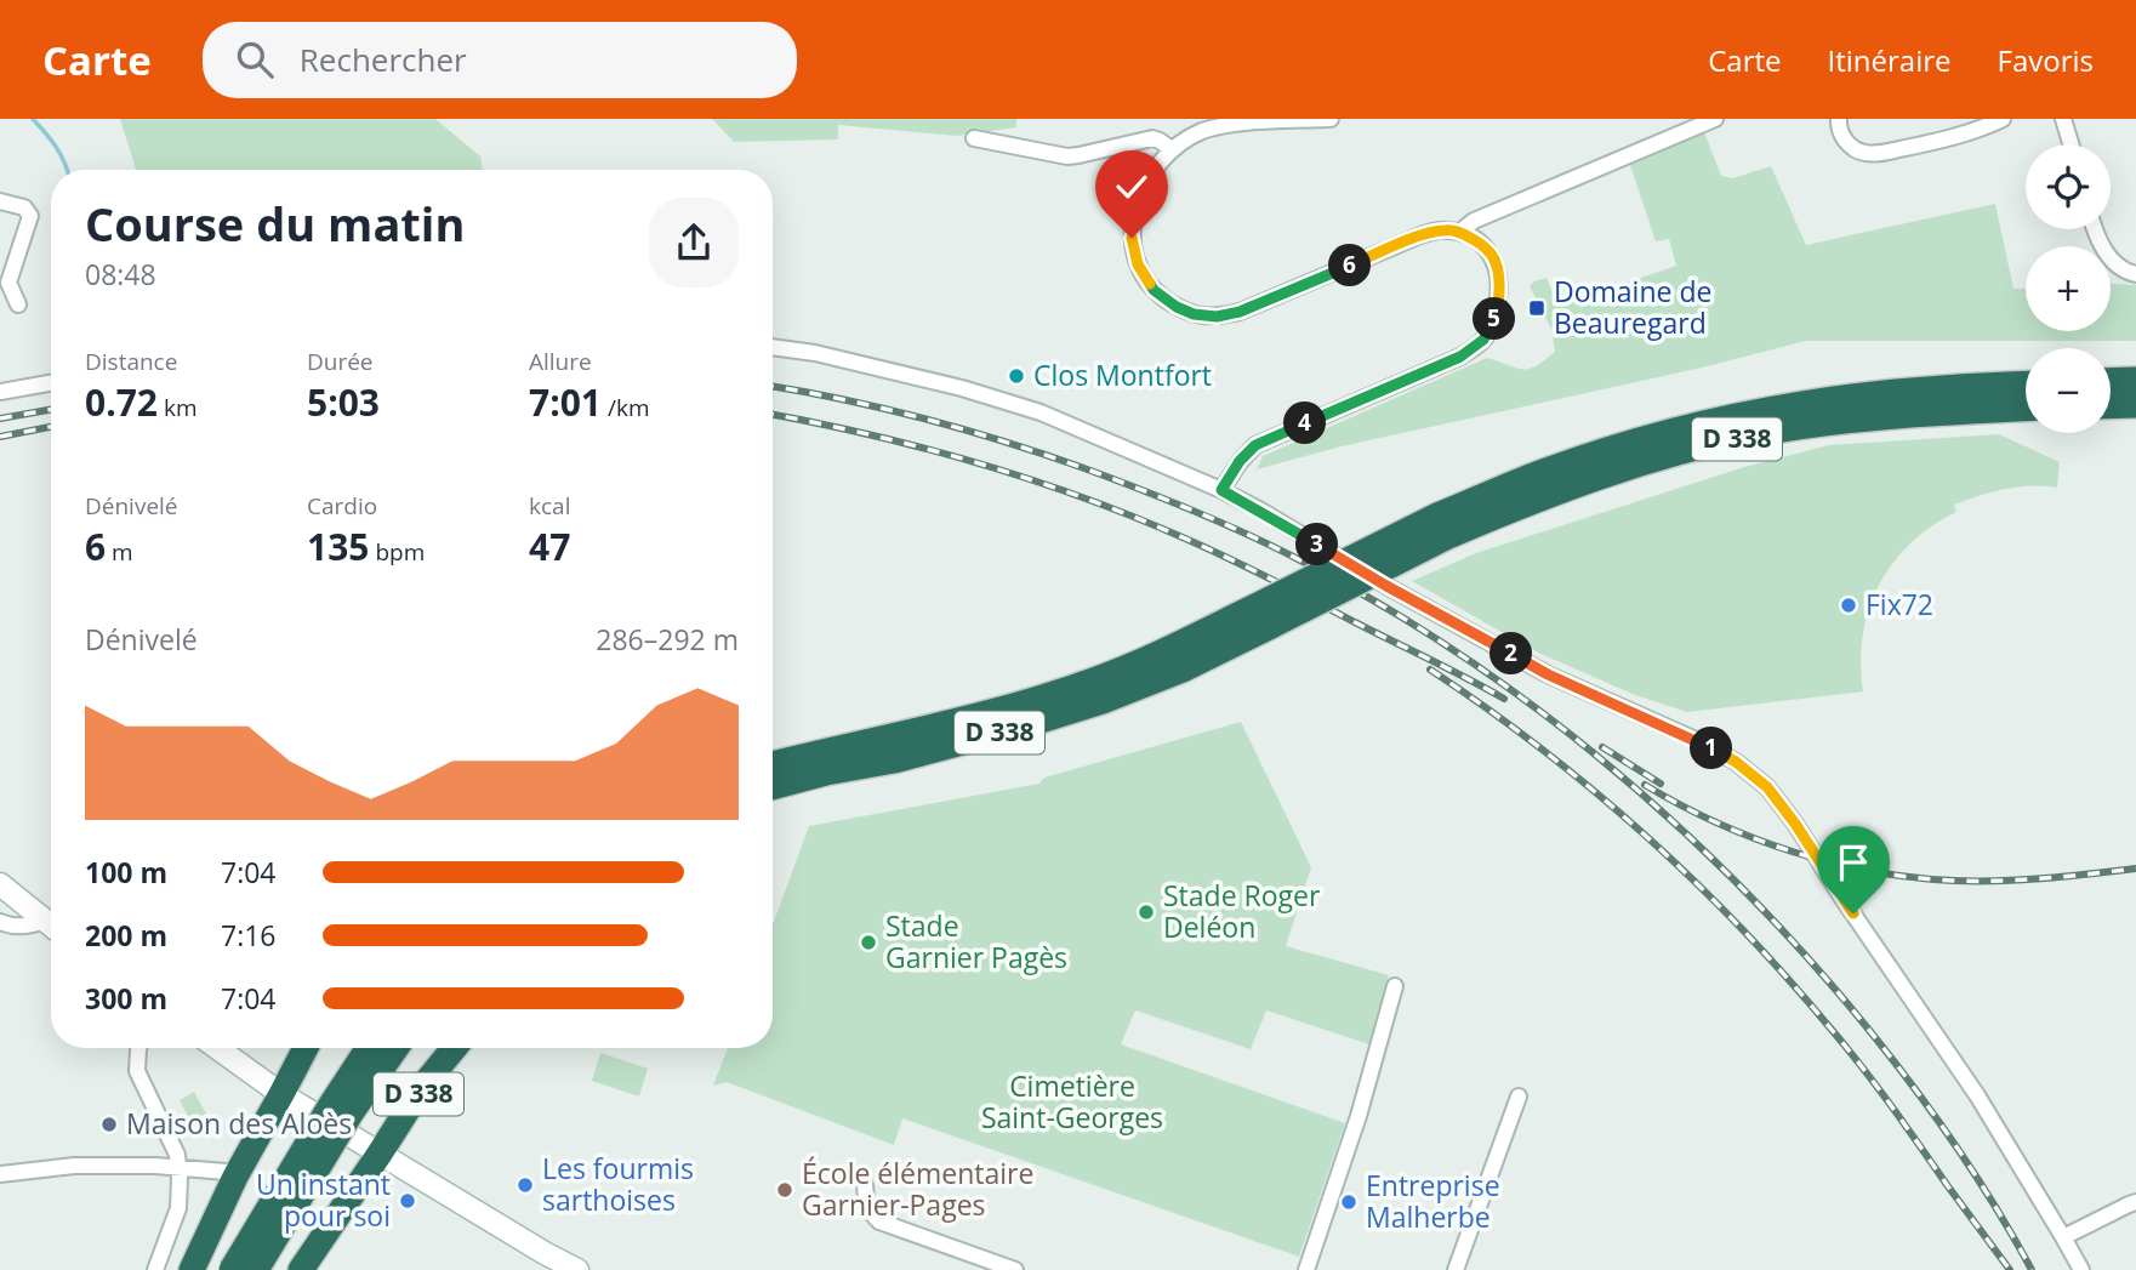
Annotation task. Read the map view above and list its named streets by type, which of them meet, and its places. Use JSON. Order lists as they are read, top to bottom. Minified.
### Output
{"streets":{"highway":["D 338"]},"parks":["Cimetière Saint-Georges"],"places":{"transit":["Domaine de Beauregard"],"other":["Clos Montfort","Fix72","Stade Roger Deléon","Stade Garnier Pagès","Maison des Aloès","Les fourmis sarthoises","École élémentaire Garnier-Pages","Un instant pour soi","Entreprise Malherbe"]},"page":{"header":"Carte","search":"Rechercher","nav":["Carte","Itinéraire","Favoris"],"map_buttons":["+","−"],"heading":["Course du matin","08:48"],"pins":["6","5","4","3","2","1"],"stats":[["Distance","0.72 km"],["Durée","5:03"],["Allure","7:01 /km"],["Dénivelé","6 m"],["Cardio","135 bpm"],["kcal","47"]],"chart":["Dénivelé","286–292 m"],"list":[{"name":"100 m","note":"7:04"},{"name":"200 m","note":"7:16"},{"name":"300 m","note":"7:04"}]}}
